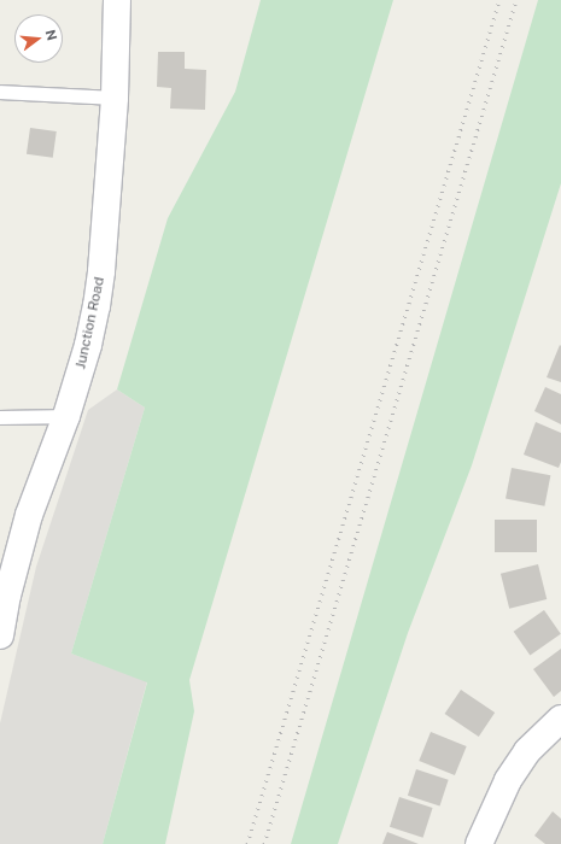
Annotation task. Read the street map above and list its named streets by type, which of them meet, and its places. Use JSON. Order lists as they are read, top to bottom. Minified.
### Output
{"streets":{"street":["Junction Road"]},"north":"right"}
